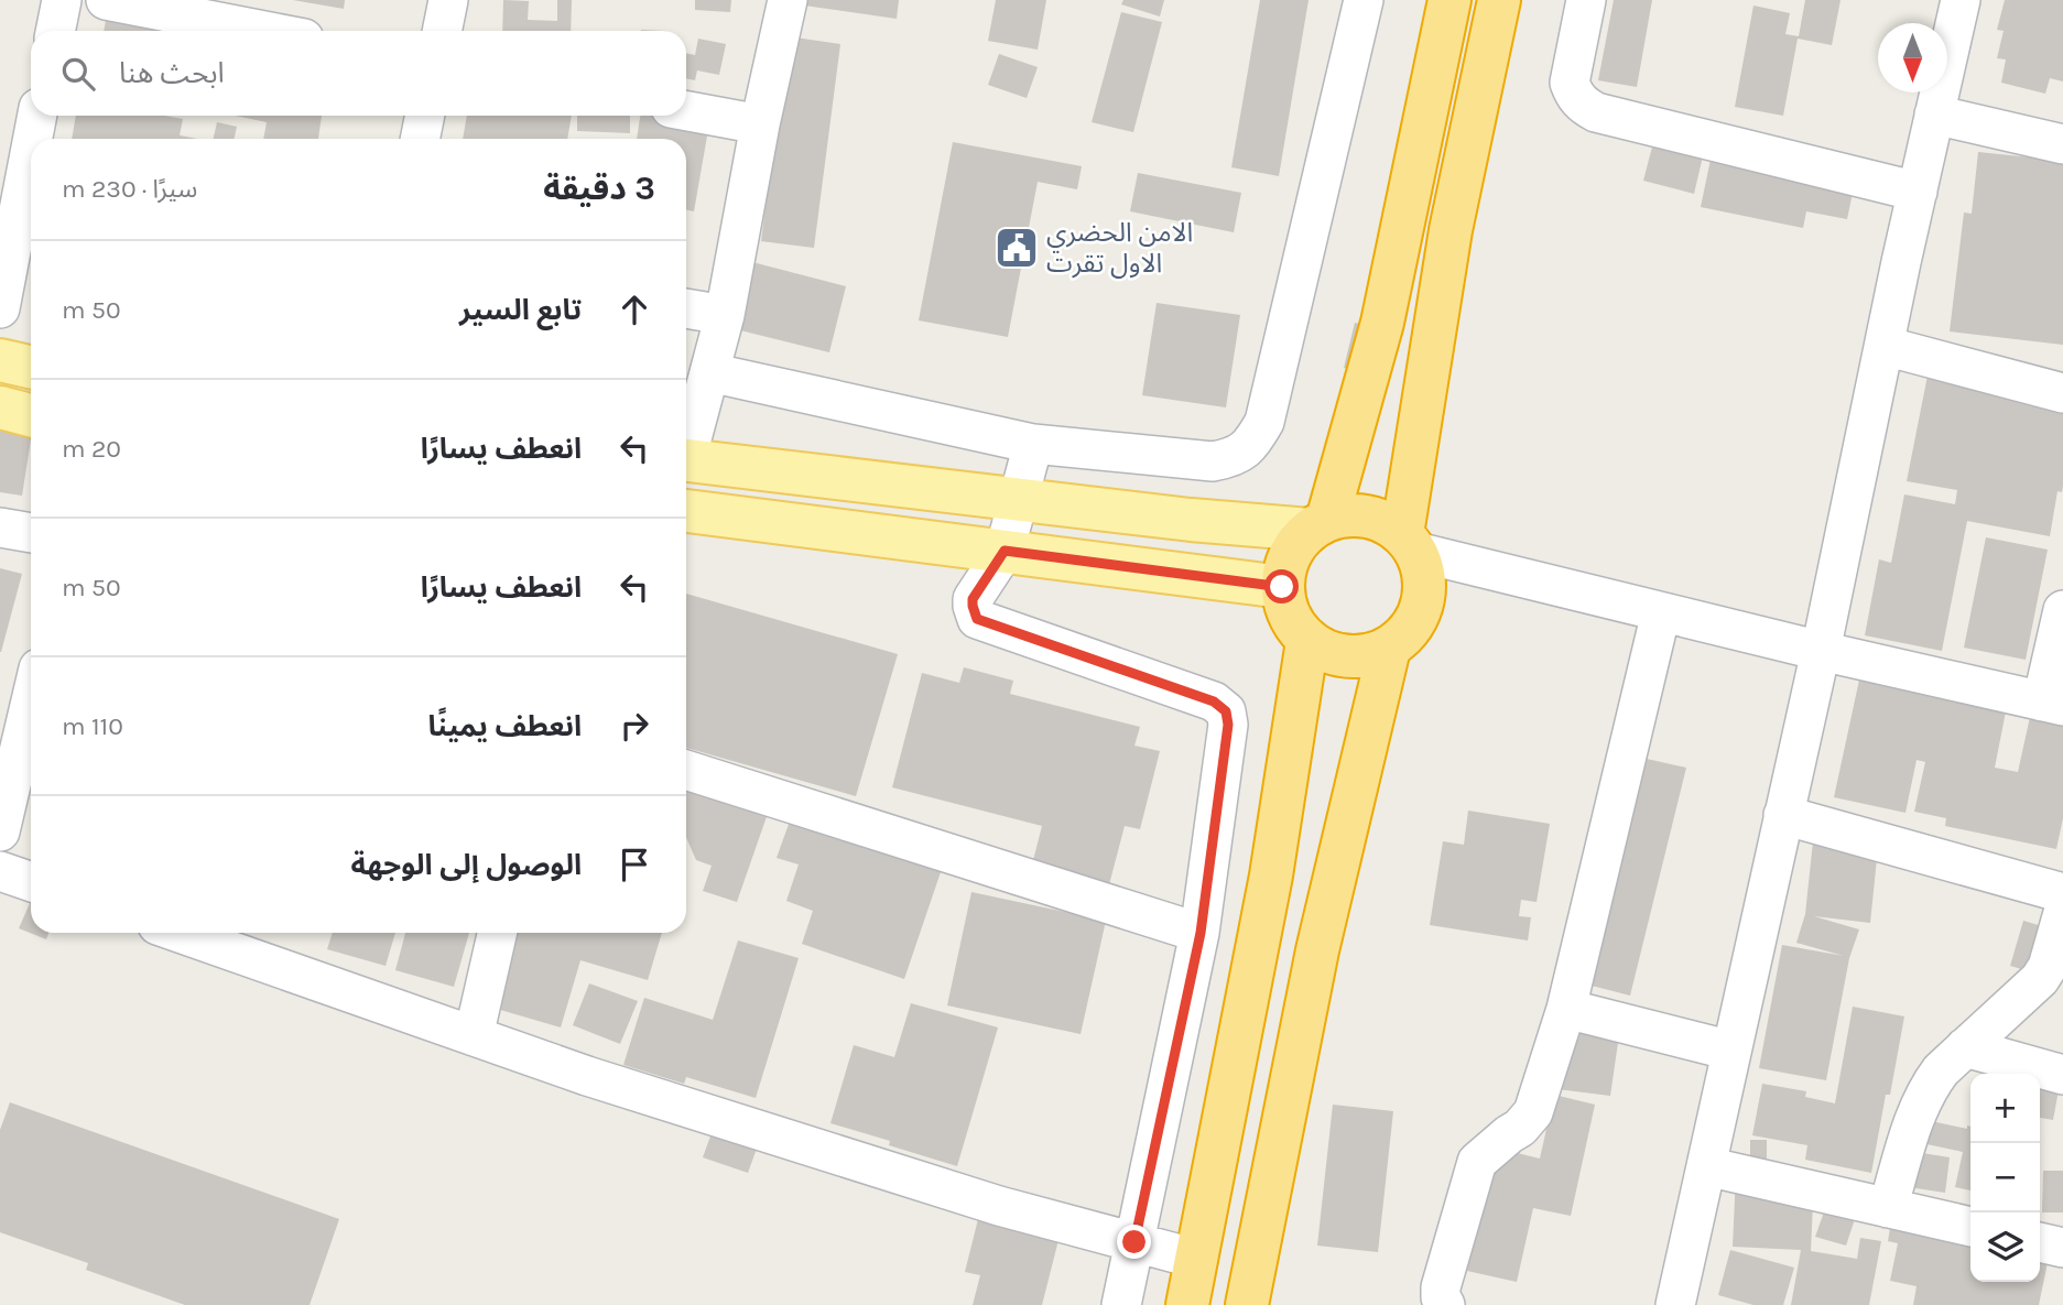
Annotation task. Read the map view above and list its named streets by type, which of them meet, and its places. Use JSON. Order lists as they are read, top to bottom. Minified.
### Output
{"places":{"public building":["الامن الحضري الاول تقرت"]},"north":"bottom","page":{"search":"ابحث هنا","heading":["3 دقيقة","سيرًا · 230 m"],"list":[["تابع السير","50 m"],["انعطف يسارًا","20 m"],["انعطف يسارًا","50 m"],["انعطف يمينًا","110 m"],"الوصول إلى الوجهة"],"map_buttons":["+","−"]}}
